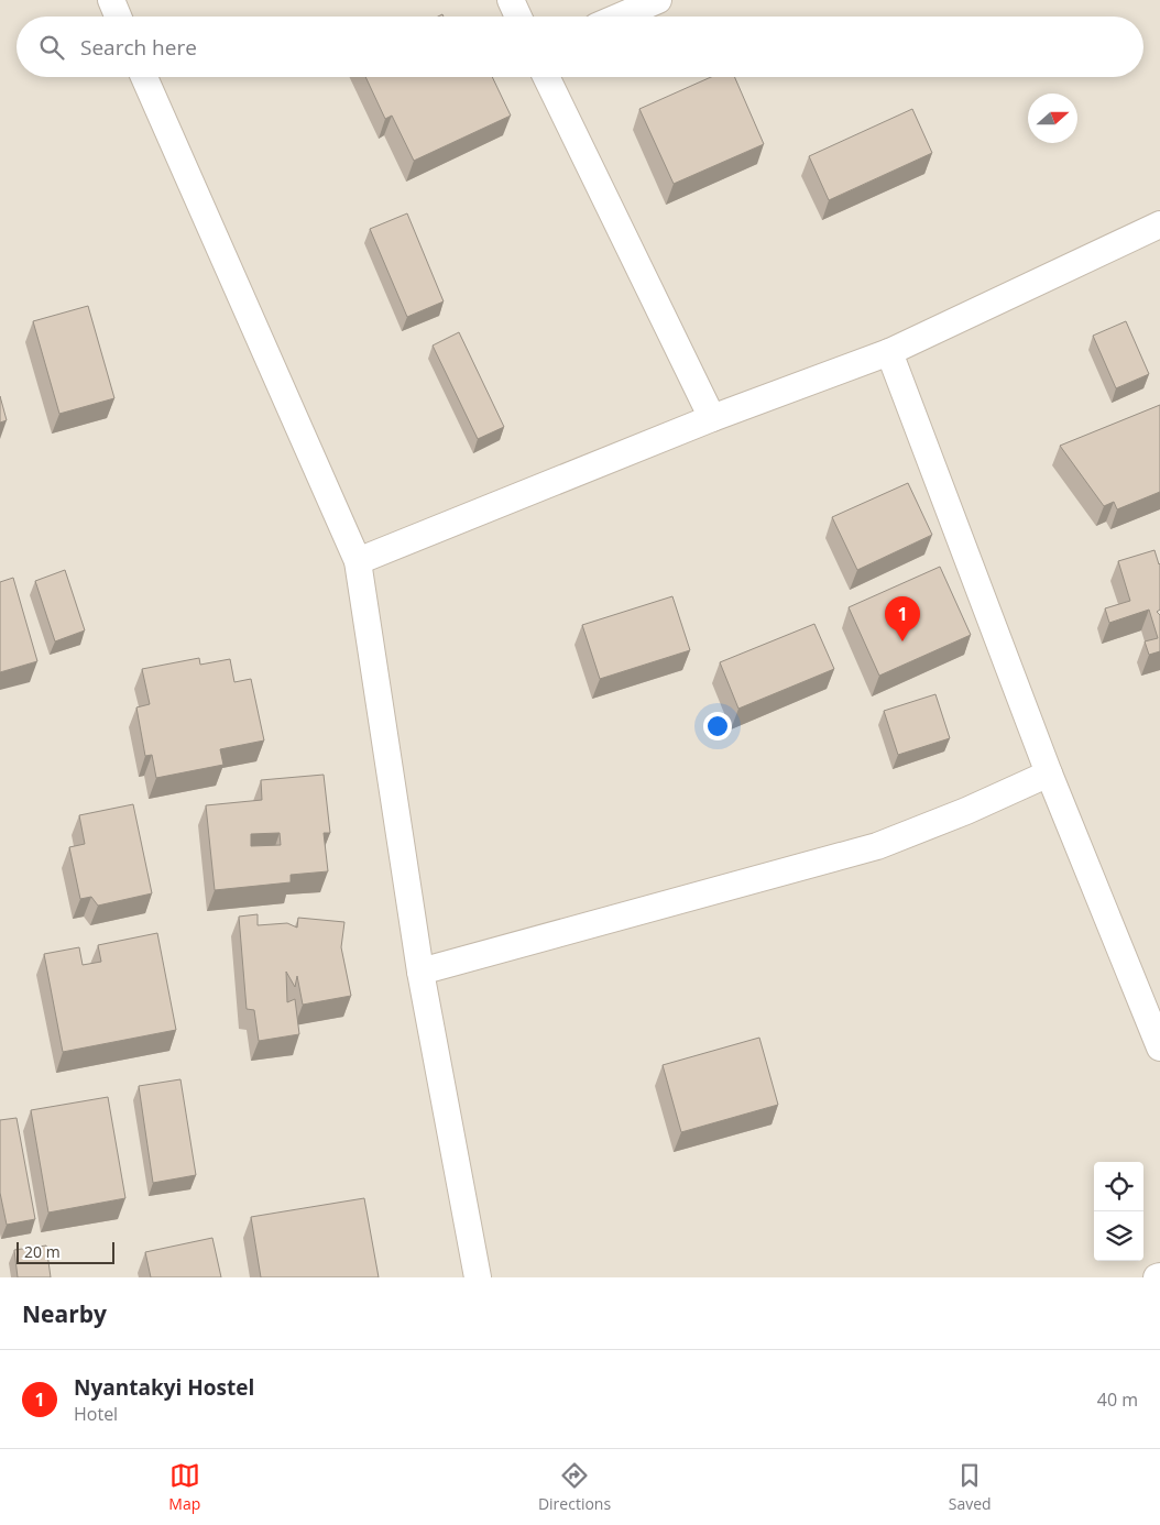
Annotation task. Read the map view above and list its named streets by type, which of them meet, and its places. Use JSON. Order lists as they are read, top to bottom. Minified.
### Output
{"scale_bar":"20 m","north":"right","page":{"search":"Search here","pins":"1","scale":"20 m","heading":"Nearby","list":[{"mark":"1","name":"Nyantakyi Hostel","note":"Hotel","value":"40 m"}],"nav":["Map","Directions","Saved"]}}
